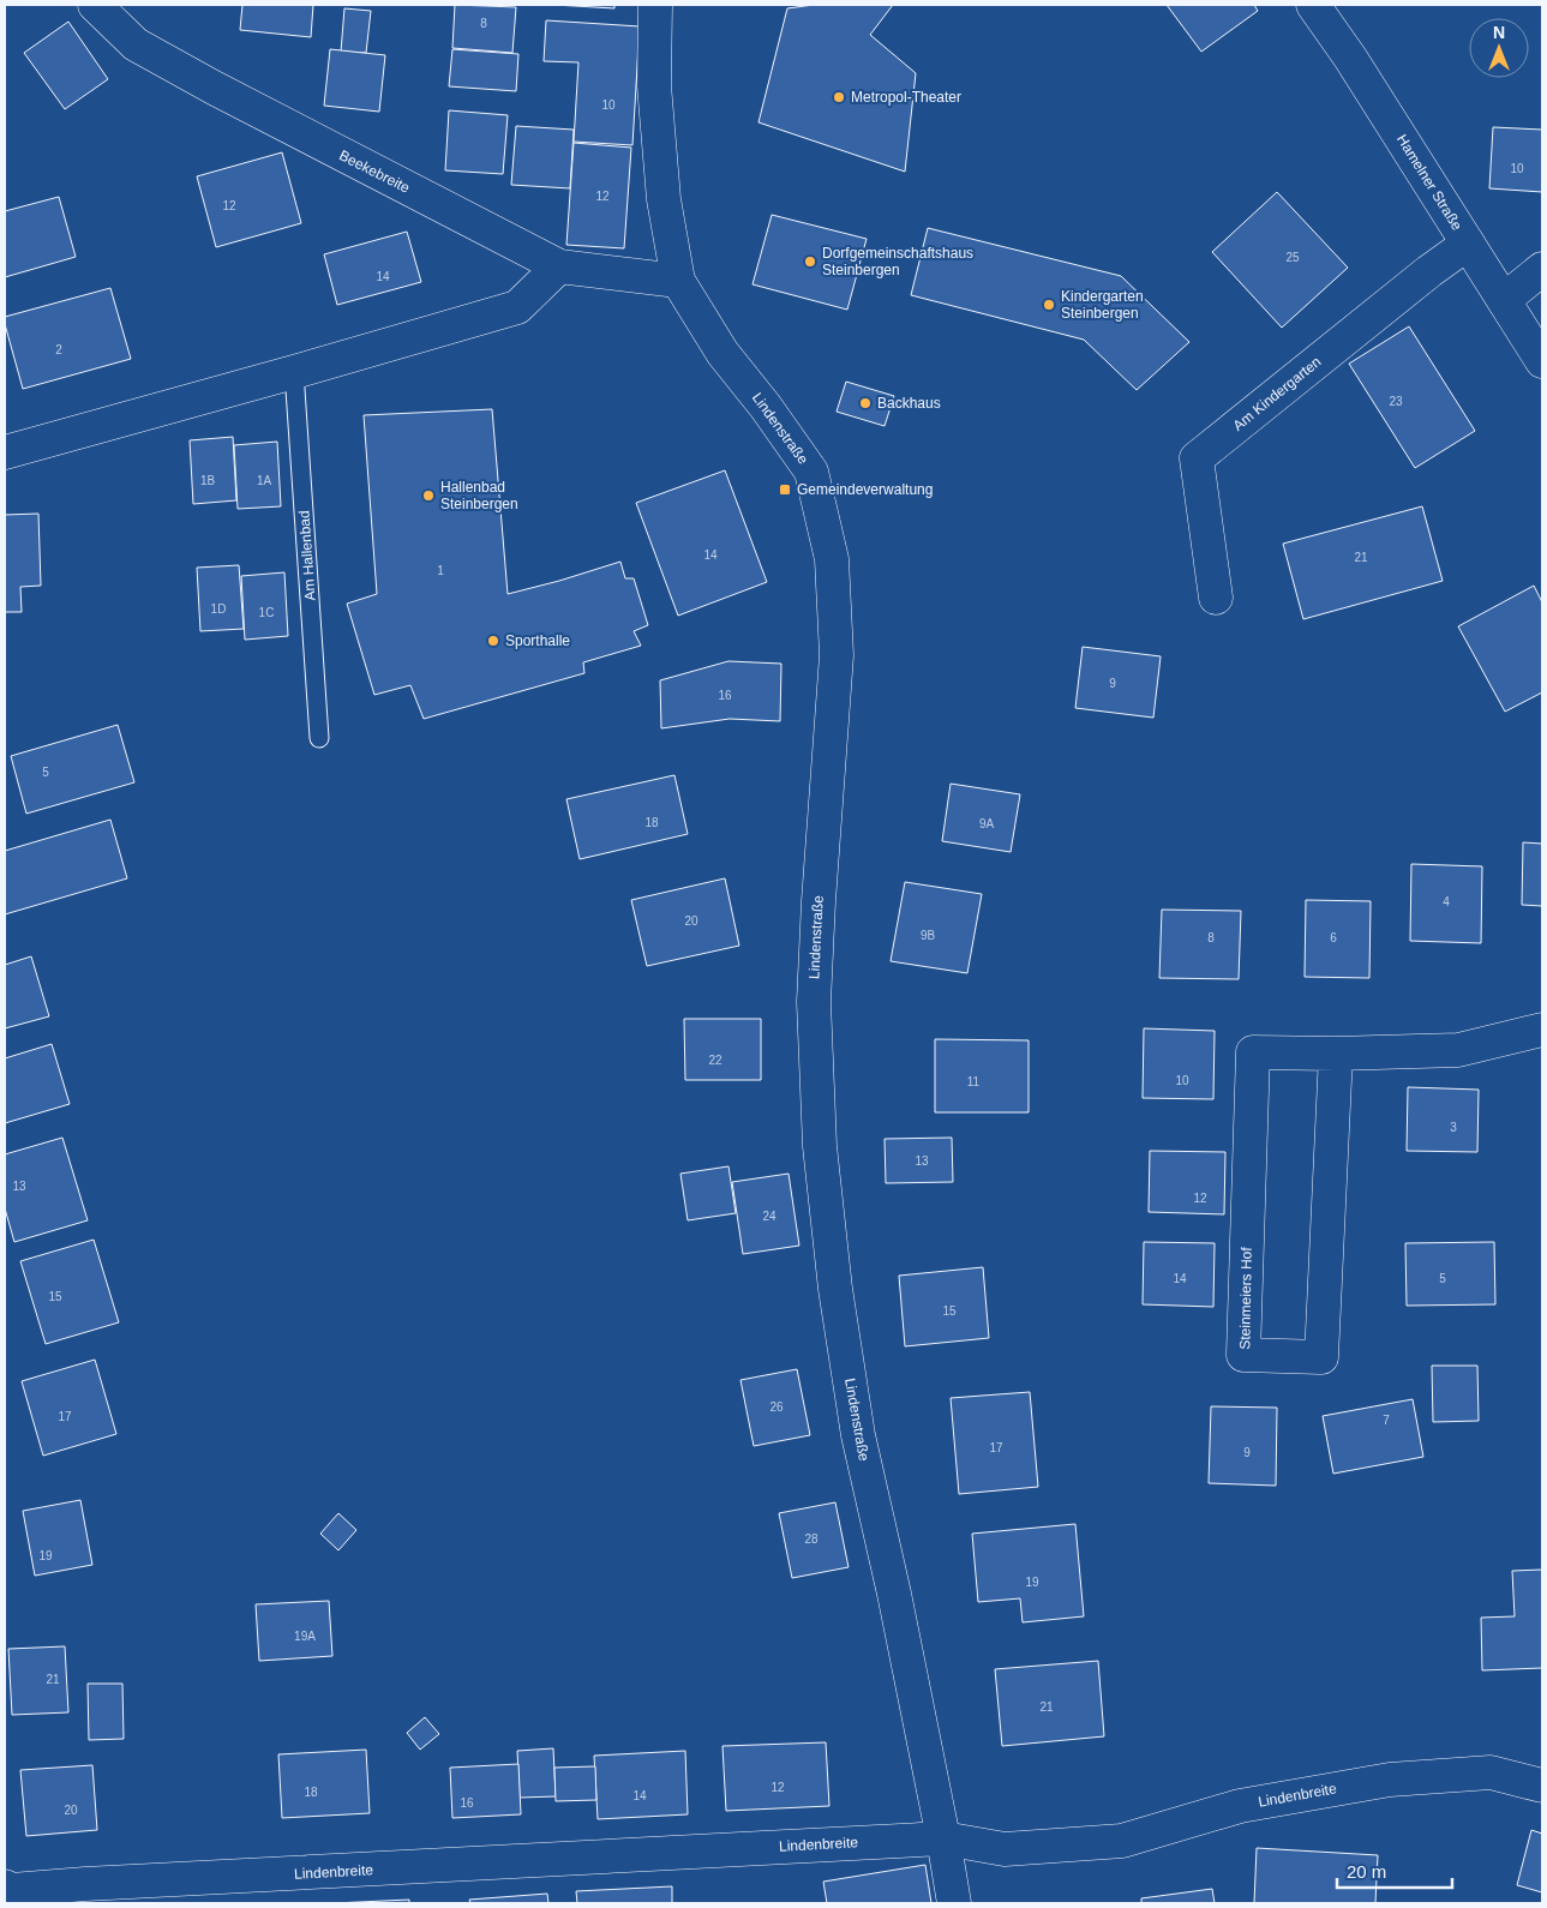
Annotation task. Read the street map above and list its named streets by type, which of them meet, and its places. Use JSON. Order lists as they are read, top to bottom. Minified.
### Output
{"streets":{"street":["Beekebreite","Hamelner Straße","Am Kindergarten","Lindenstraße","Steinmeiers Hof","Lindenbreite"],"lane":["Am Hallenbad"]},"crossings":[["Beekebreite","Lindenstraße"],["Hamelner Straße","Am Kindergarten"],["Lindenstraße","Lindenbreite"]],"places":{"other":["Metropol-Theater","Dorfgemeinschaftshaus Steinbergen","Kindergarten Steinbergen","Backhaus","Hallenbad Steinbergen","Sporthalle"],"transit":["Gemeindeverwaltung"]},"house_numbers":["8","10","10","12","12","25","14","2","23","1B","1A","14","21","1","1D","1C","9","16","5","18","9A","4","20","9B","8","6","22","10","11","3","13","13","12","24","14","5","15","15","26","17","7","17","9","28","19","19","19A","21","21","12","18","14","16","20"],"scale_bar":"20 m","north":"top"}
